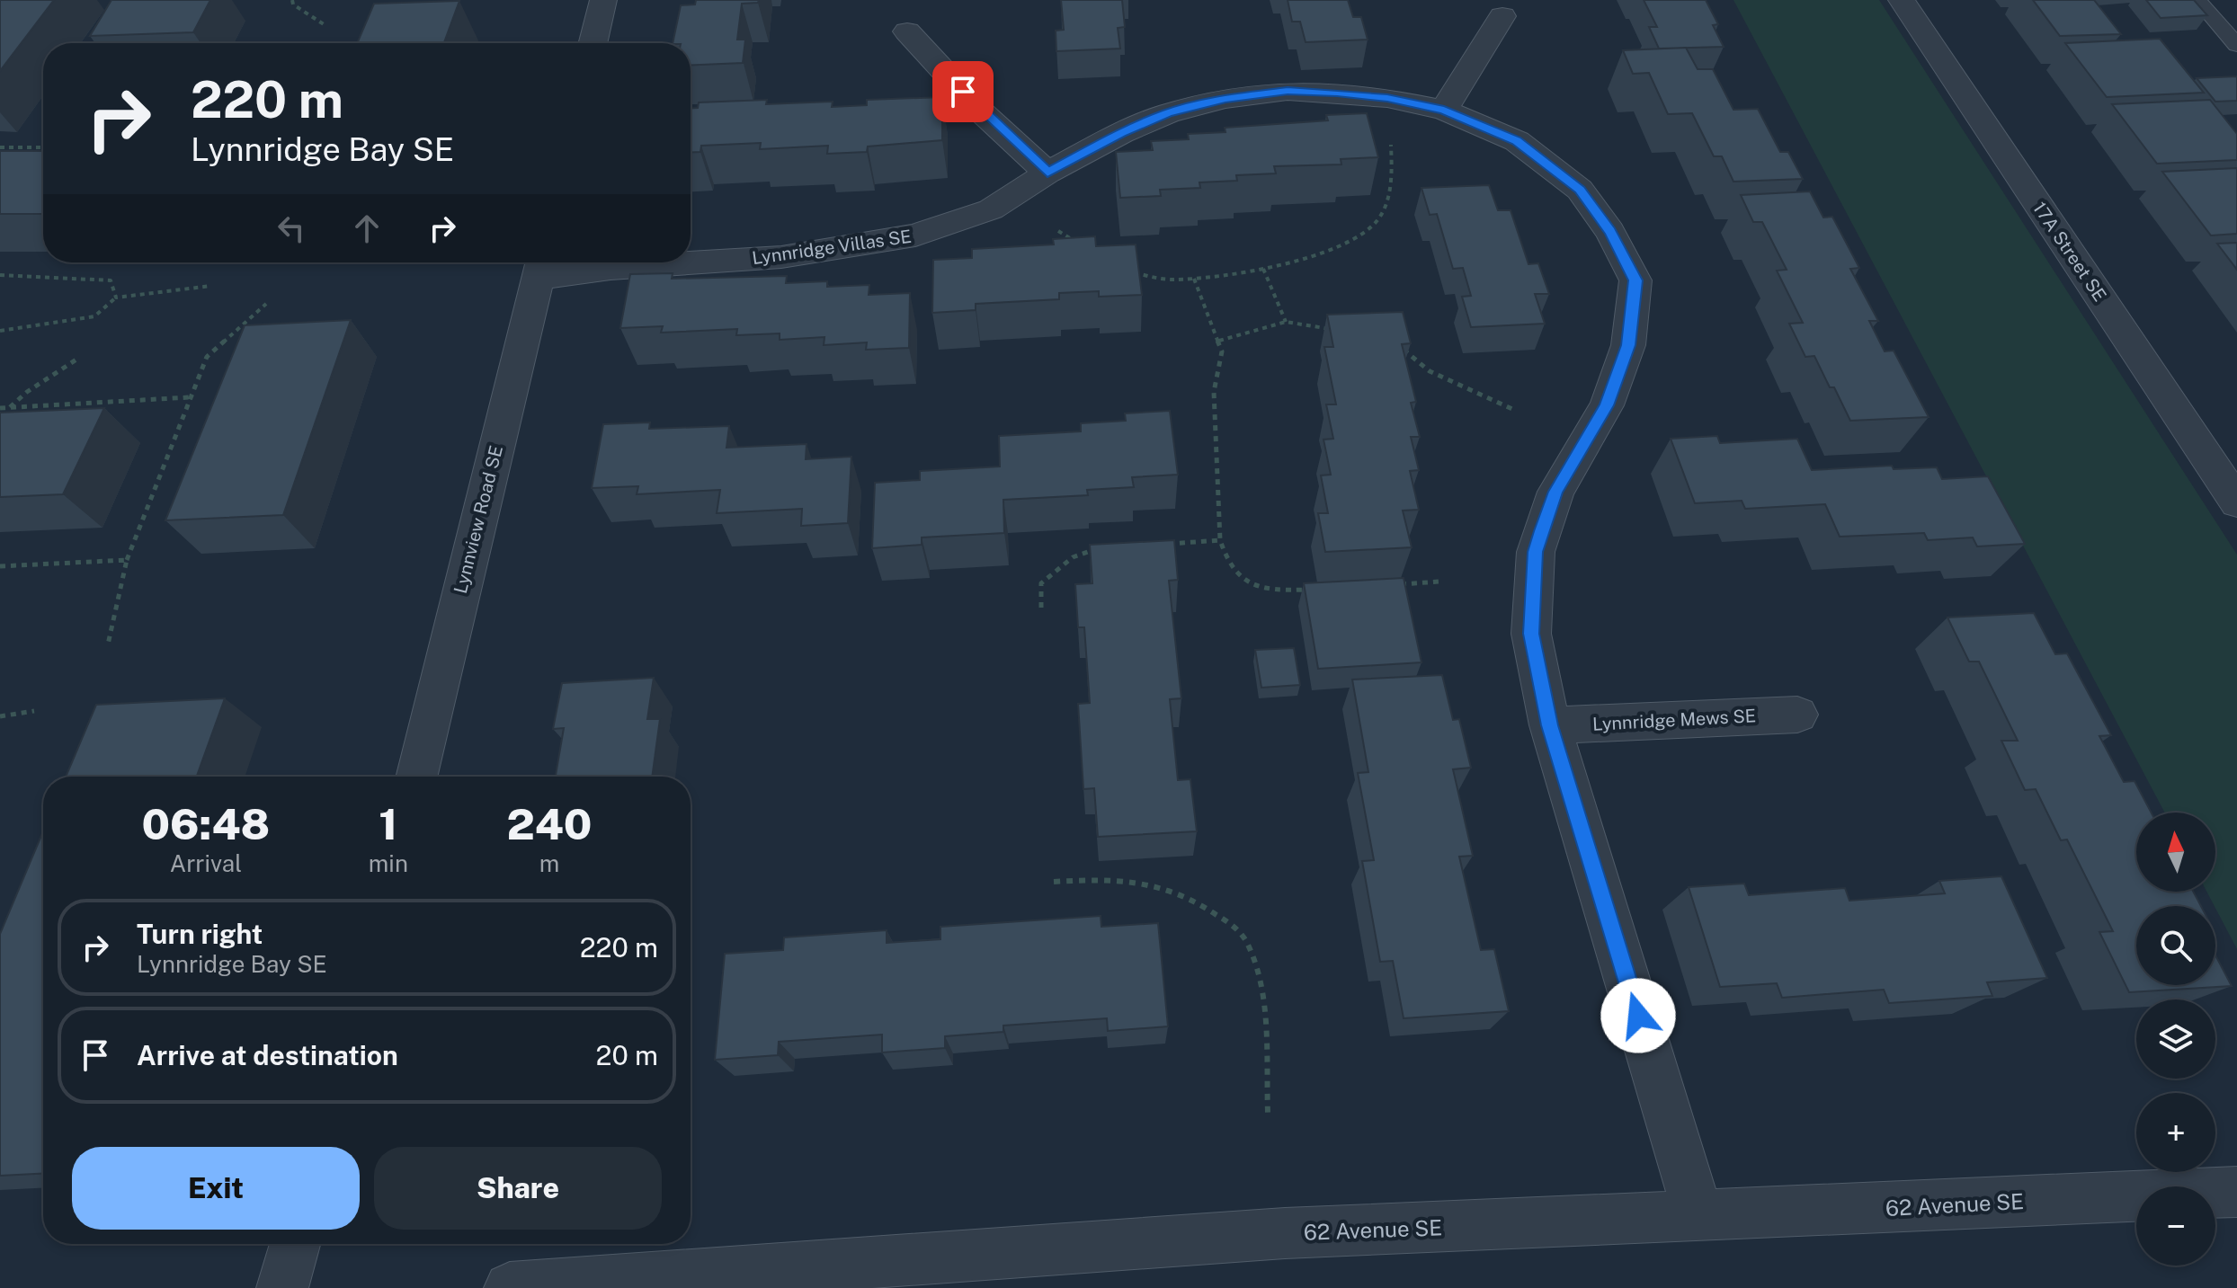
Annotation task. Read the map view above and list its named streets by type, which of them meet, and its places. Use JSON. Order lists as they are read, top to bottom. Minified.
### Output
{"streets":{"street":["Lynnridge Villas SE","17A Street SE","Lynnview Road SE","Lynnridge Mews SE","62 Avenue SE"]},"crossings":[["Lynnridge Villas SE","Lynnview Road SE"],["Lynnridge Villas SE","Lynnridge Mews SE"],["Lynnridge Villas SE","62 Avenue SE"]],"north":"top","page":{"turn":["220 m","Lynnridge Bay SE"],"eta":["06:48","Arrival","1","min","240","m"],"map_buttons":["+","−"],"list":[{"name":"Turn right","note":"Lynnridge Bay SE","value":"220 m"},{"name":"Arrive at destination","value":"20 m"}],"buttons":["Exit","Share"]}}
